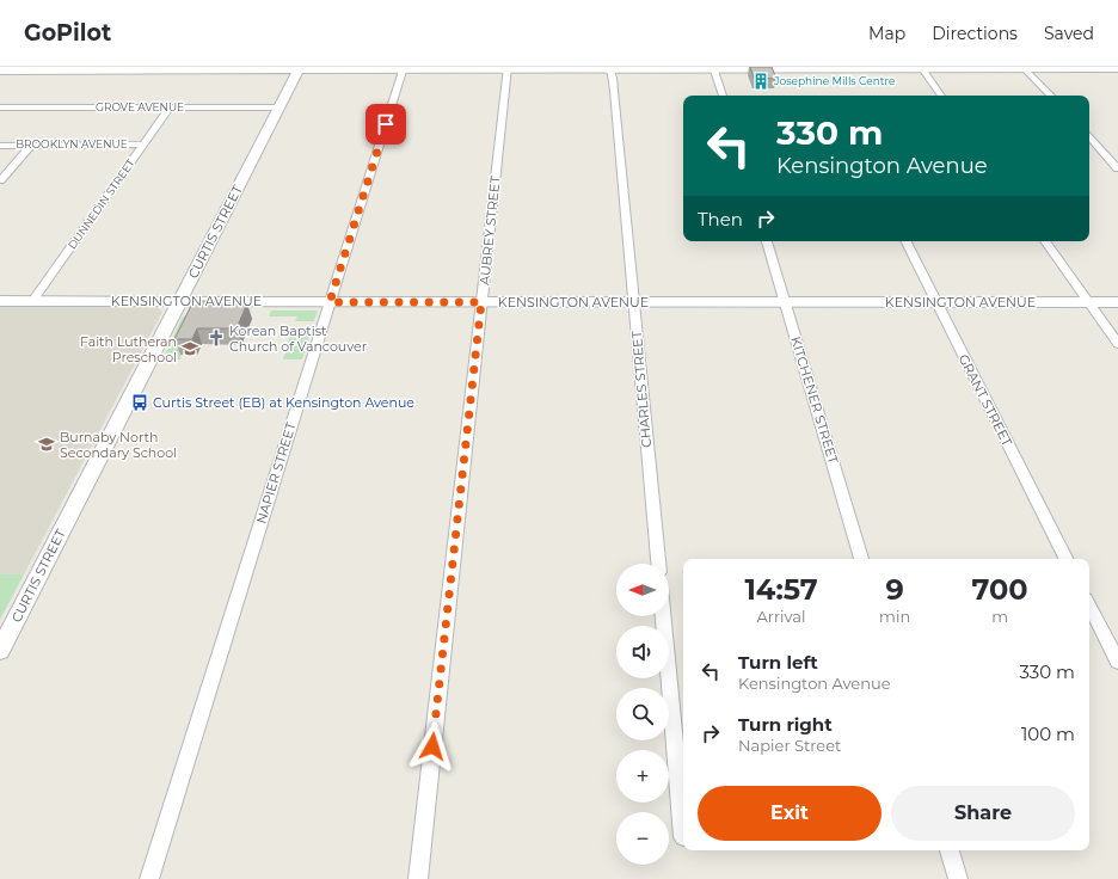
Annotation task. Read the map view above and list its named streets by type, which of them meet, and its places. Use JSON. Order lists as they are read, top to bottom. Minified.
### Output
{"streets":{"street":["GROVE AVENUE","BROOKLYN AVENUE","DUNNEDIN STREET","AUBREY STREET","CURTIS STREET","KENSINGTON AVENUE","CHARLES STREET","KITCHENER STREET","GRANT STREET","NAPIER STREET"]},"crossings":[["GROVE AVENUE","DUNNEDIN STREET"],["GROVE AVENUE","CURTIS STREET"],["BROOKLYN AVENUE","DUNNEDIN STREET"],["DUNNEDIN STREET","KENSINGTON AVENUE"],["AUBREY STREET","KENSINGTON AVENUE"],["CURTIS STREET","KENSINGTON AVENUE"],["KENSINGTON AVENUE","CHARLES STREET"],["KENSINGTON AVENUE","KITCHENER STREET"],["KENSINGTON AVENUE","GRANT STREET"],["KENSINGTON AVENUE","NAPIER STREET"]],"places":{"building":["Josephine Mills Centre"],"church":["Korean Baptist Church of Vancouver"],"school or university":["Faith Lutheran Preschool","Burnaby North Secondary School"],"bus stop":["Curtis Street (EB) at Kensington Avenue"]},"north":"left","page":{"header":"GoPilot","nav":["Map","Directions","Saved"],"turn":["330 m","Kensington Avenue"],"then":"Then","eta":["14:57","Arrival","9","min","700","m"],"map_buttons":["+","−"],"list":[{"name":"Turn left","note":"Kensington Avenue","value":"330 m"},{"name":"Turn right","note":"Napier Street","value":"100 m"}],"buttons":["Exit","Share"]}}
